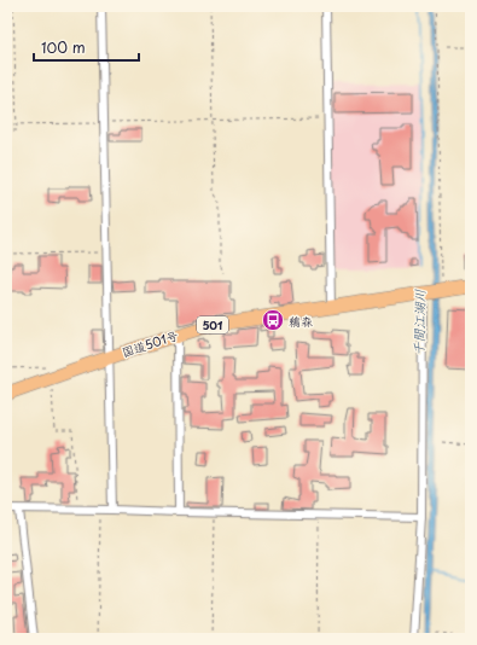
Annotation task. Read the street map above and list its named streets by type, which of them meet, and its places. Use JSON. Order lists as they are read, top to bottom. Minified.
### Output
{"streets":{"highway":["501","国道501号"]},"water":["千間江湖川"],"places":{"bus stop":["鵜森"]},"scale_bar":"100 m"}
